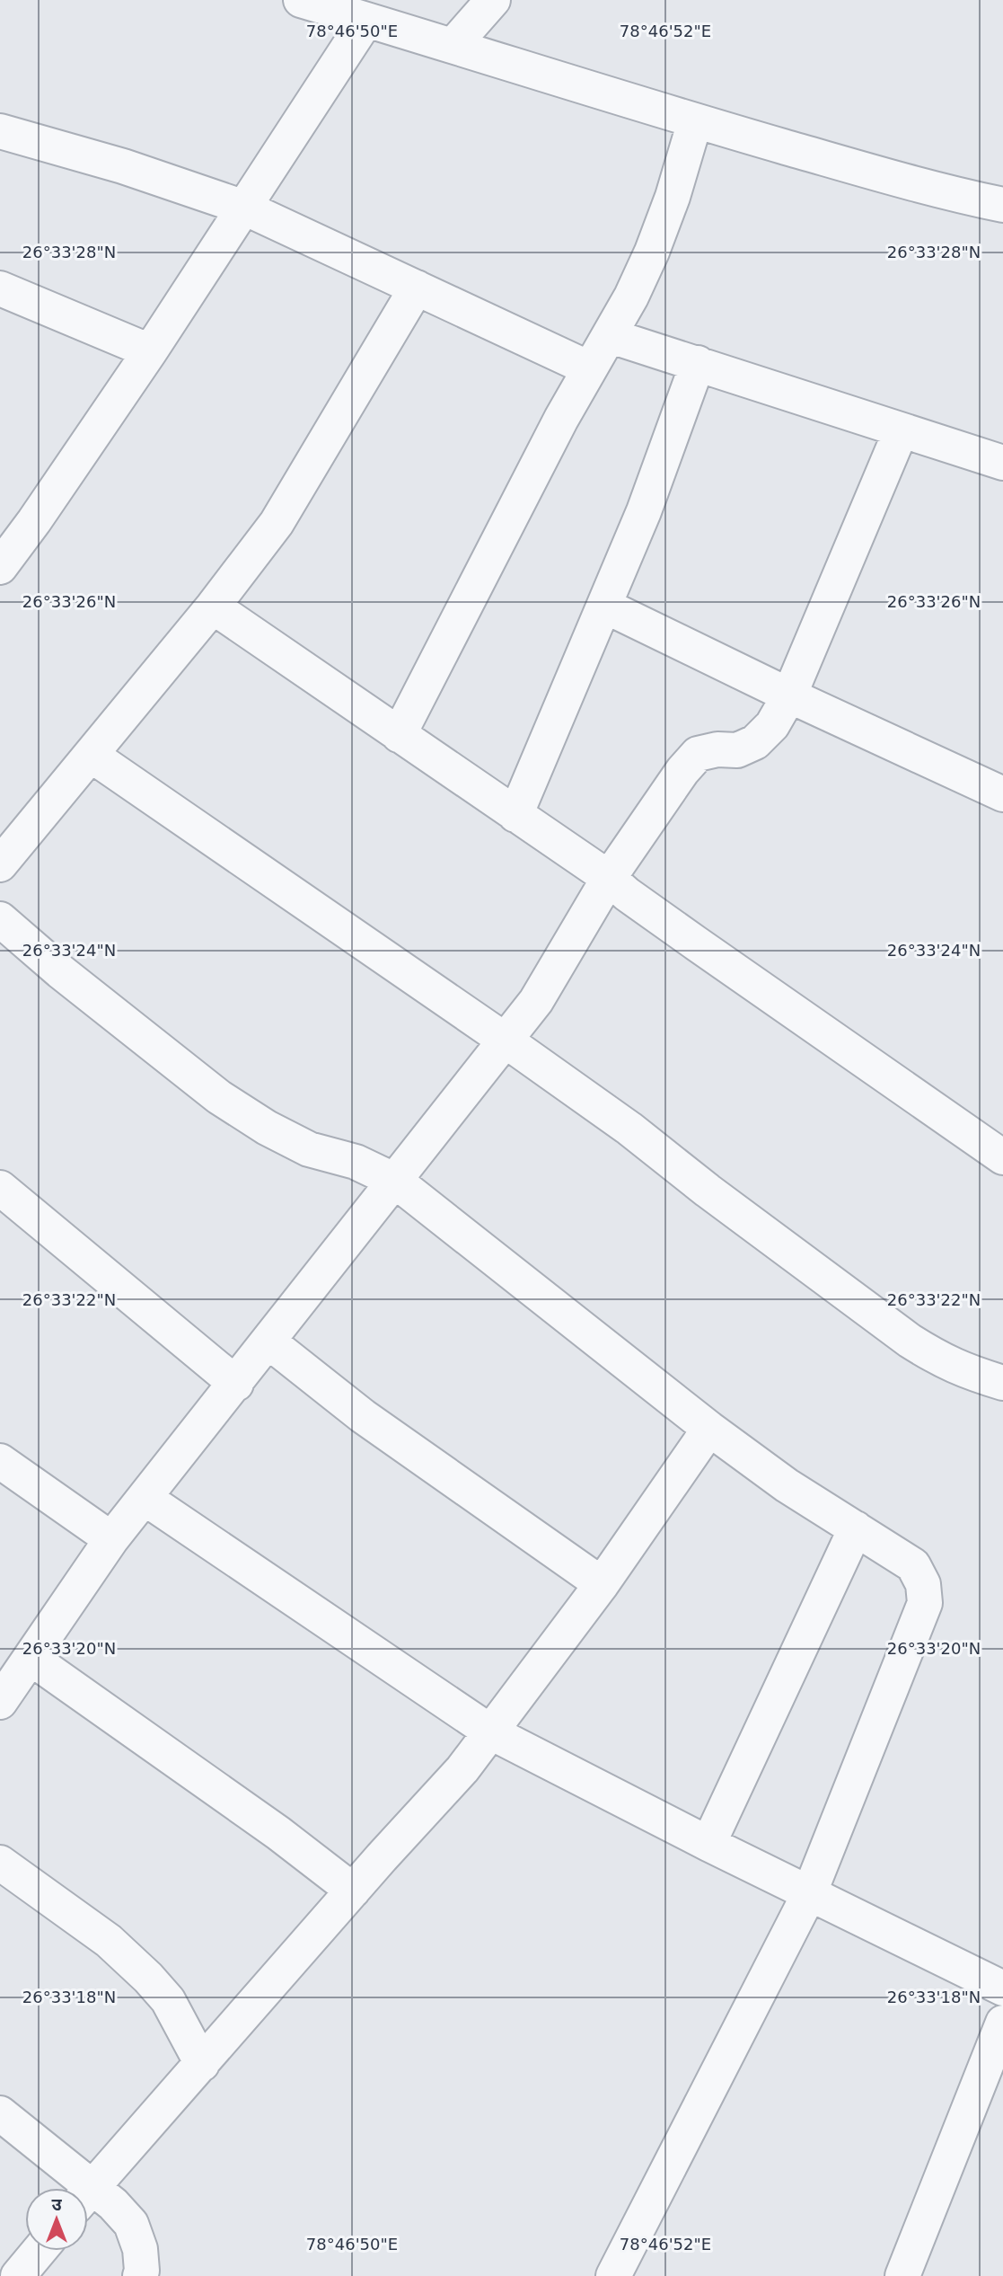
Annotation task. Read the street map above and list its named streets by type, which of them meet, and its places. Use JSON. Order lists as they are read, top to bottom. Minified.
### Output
{"north":"top","coordinates":["78°46'50\"E","78°46'52\"E","26°33'28\"N","26°33'26\"N","26°33'24\"N","26°33'22\"N","26°33'20\"N","26°33'18\"N"]}
